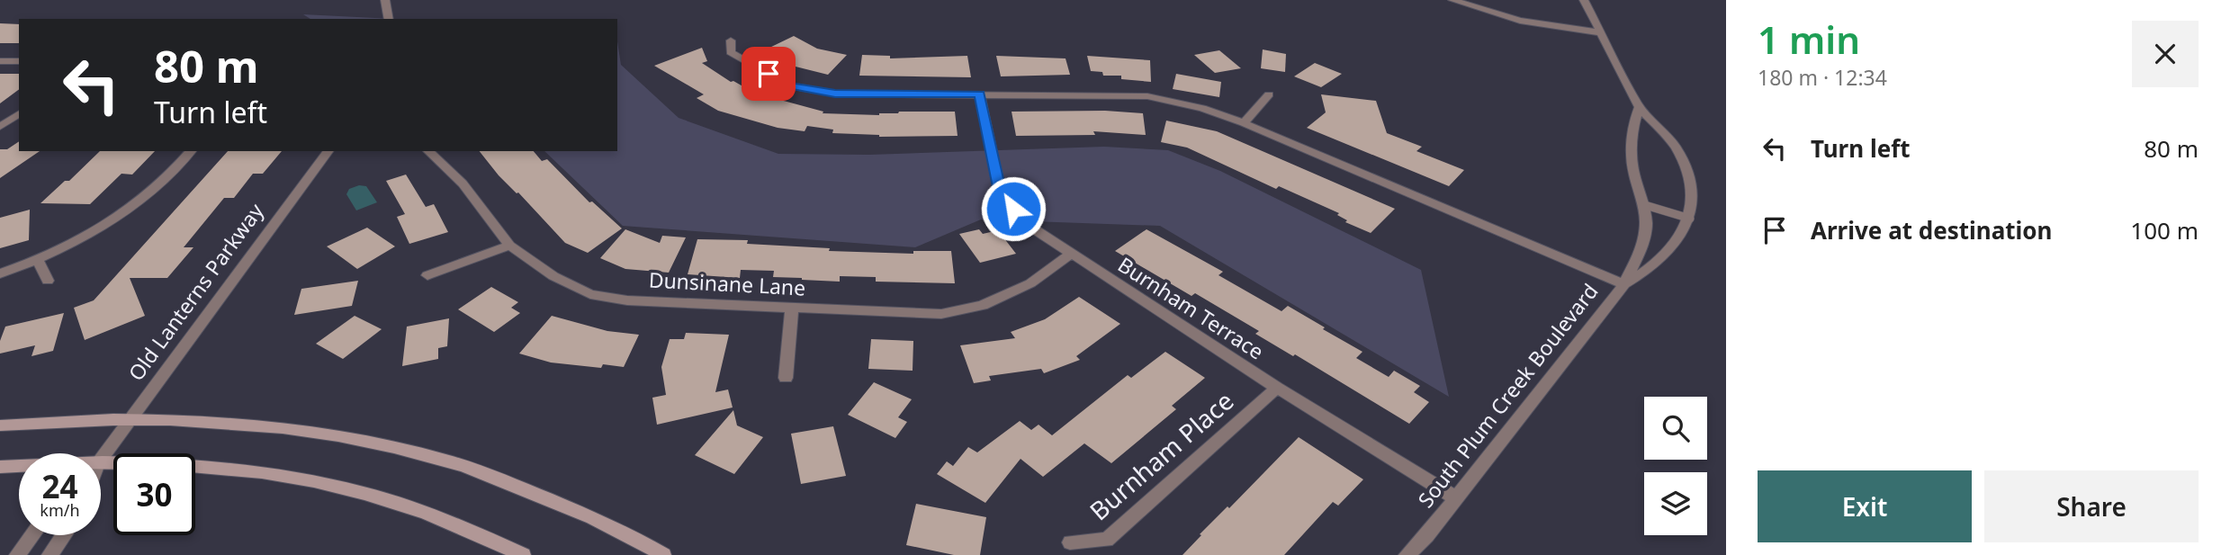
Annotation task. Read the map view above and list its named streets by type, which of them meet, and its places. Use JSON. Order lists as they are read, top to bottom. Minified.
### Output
{"streets":{"street":["Dunsinane Lane","Old Lanterns Parkway","Burnham Terrace","South Plum Creek Boulevard","Burnham Place"]},"crossings":[["Dunsinane Lane","Burnham Terrace"],["Burnham Terrace","South Plum Creek Boulevard"],["Burnham Terrace","Burnham Place"]],"page":{"heading":["1 min","180 m · 12:34"],"turn":["80 m","Turn left"],"list":[{"name":"Turn left","value":"80 m"},{"name":"Arrive at destination","value":"100 m"}],"speed":"24 km/h","limit":"30","buttons":["Exit","Share"]}}
